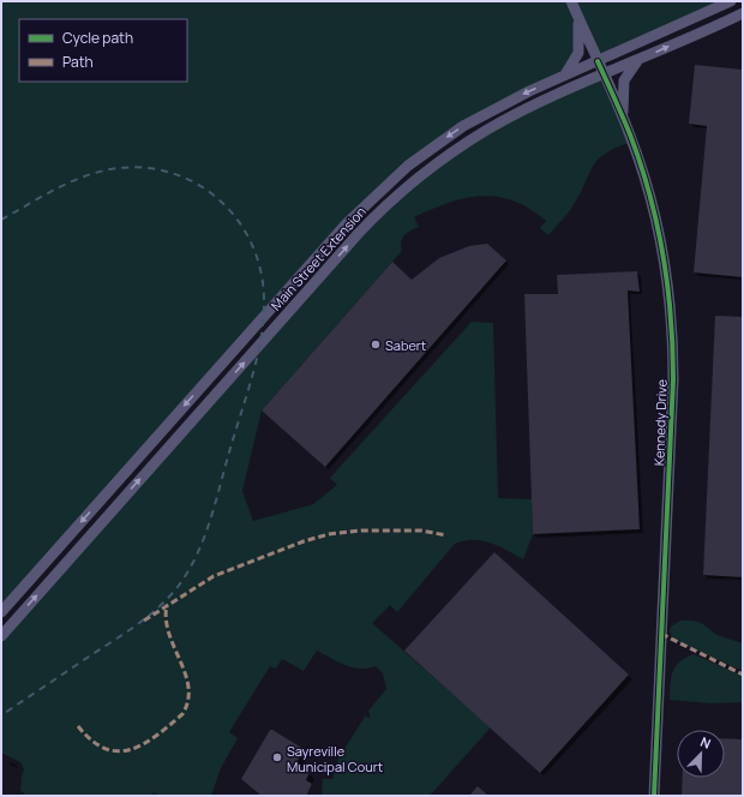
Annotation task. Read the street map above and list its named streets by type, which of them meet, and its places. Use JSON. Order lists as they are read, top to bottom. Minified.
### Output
{"streets":{"main road":["Main Street Extension","Kennedy Drive"]},"crossings":[["Main Street Extension","Kennedy Drive"]],"places":["Sabert","Sayreville Municipal Court"],"legend":["Cycle path","Path"],"north":"top right"}
